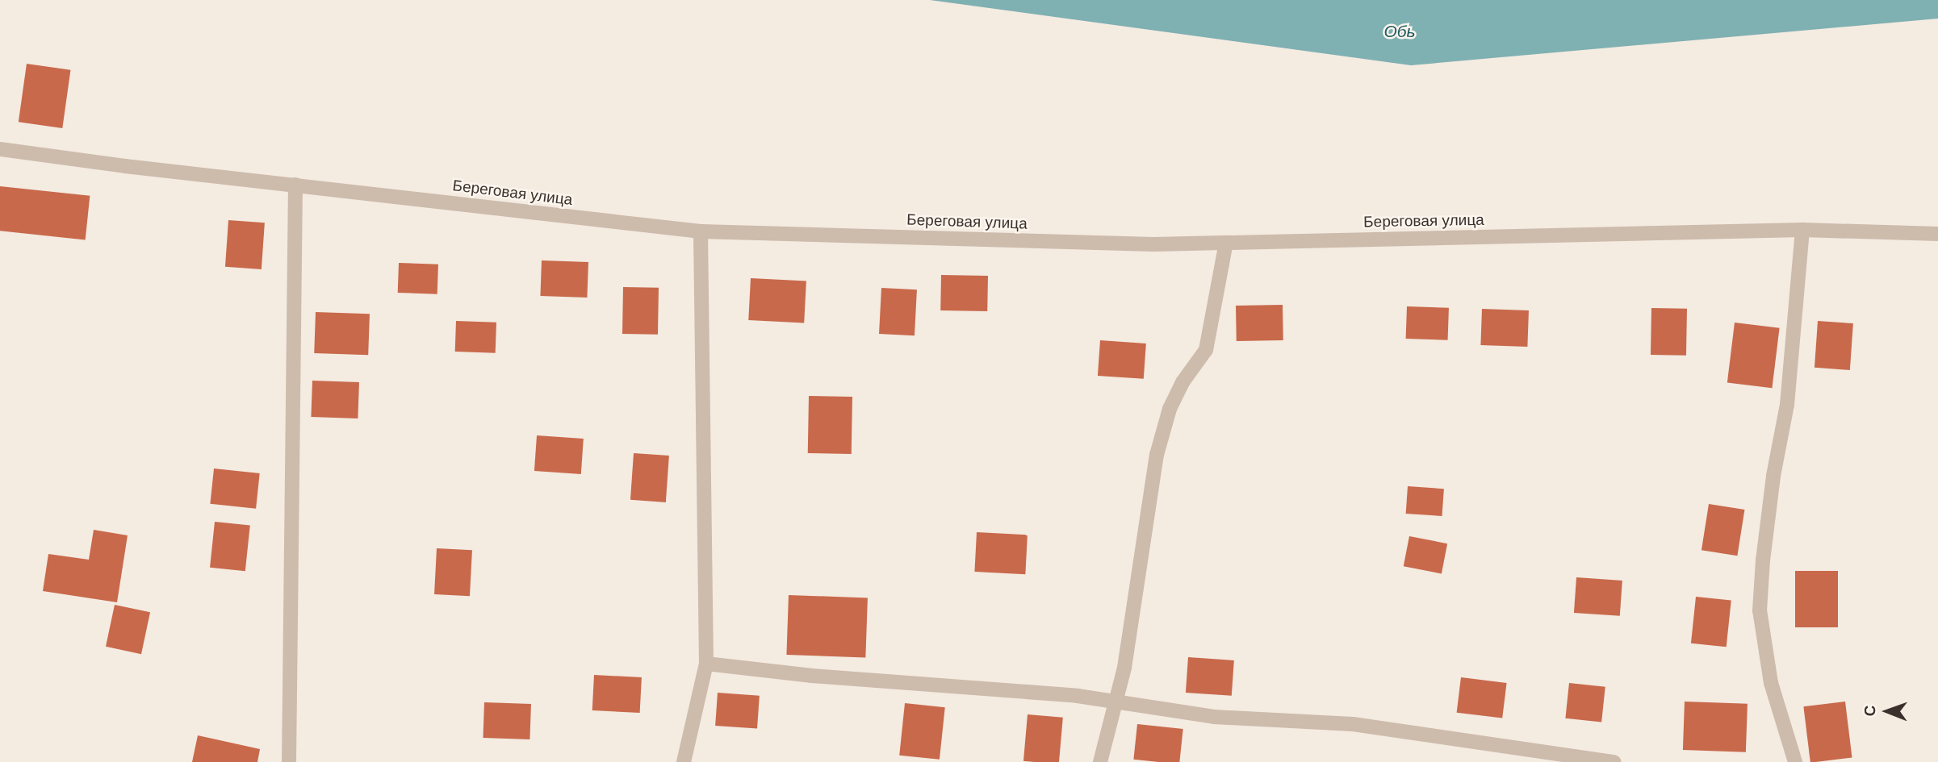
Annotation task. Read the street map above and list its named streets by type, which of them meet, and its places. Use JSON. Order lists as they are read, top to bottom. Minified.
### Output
{"streets":{"street":["Береговая улица"]},"water":["Обь"],"north":"left"}
